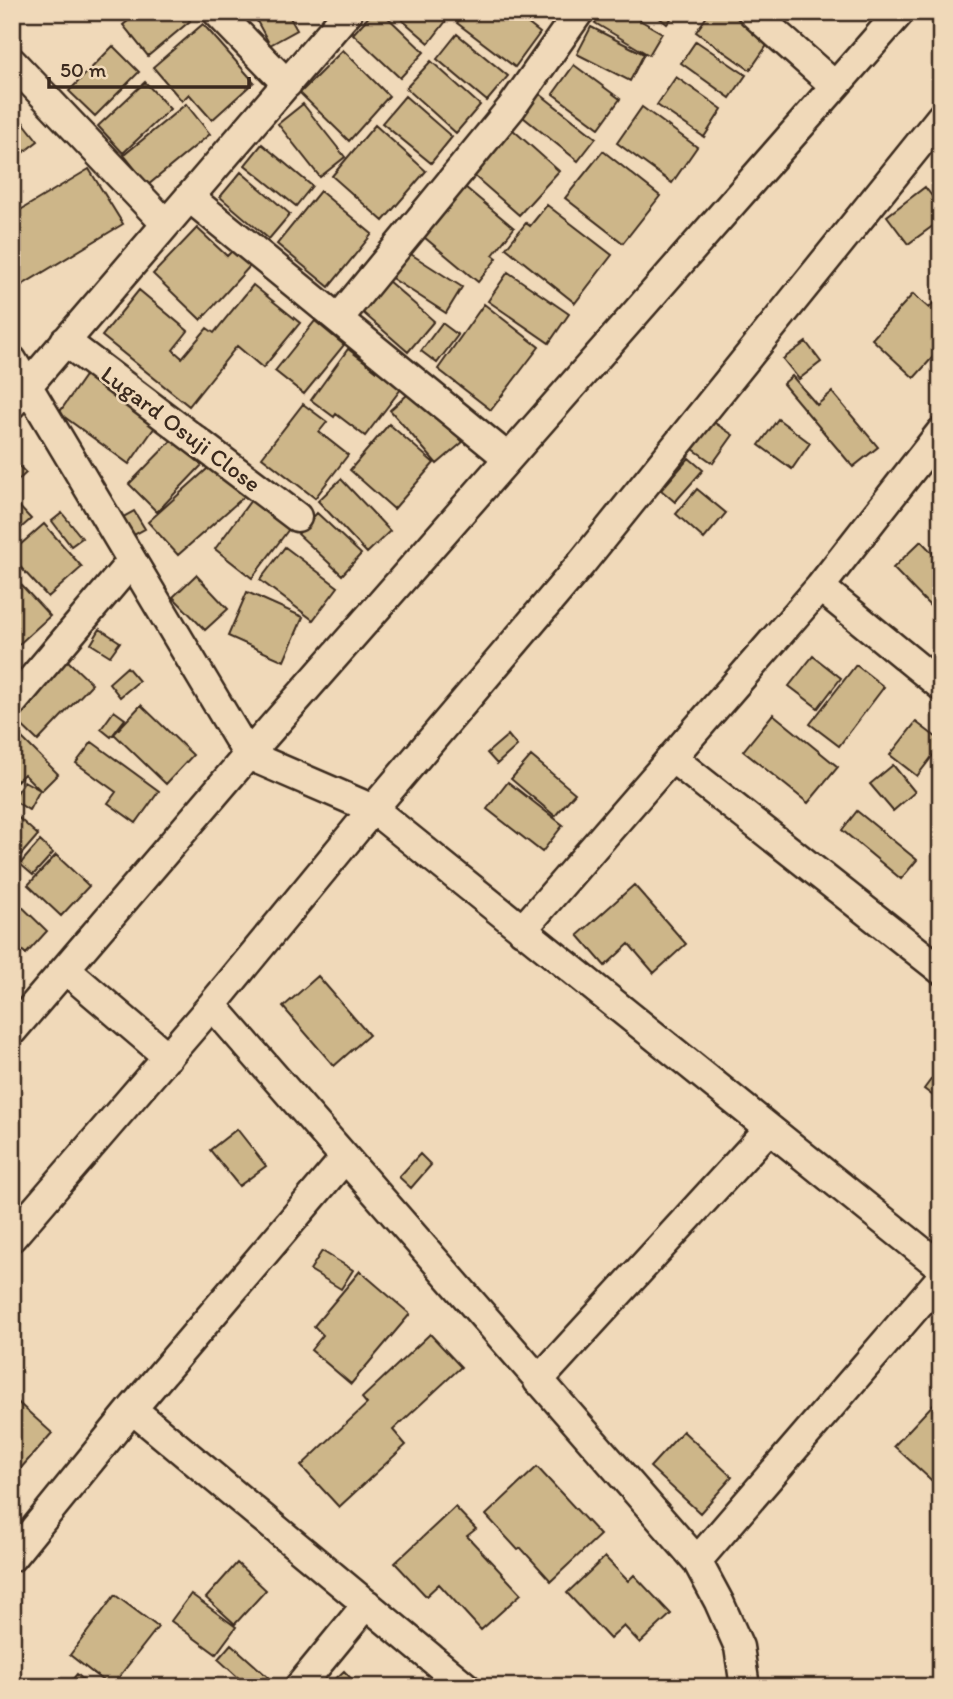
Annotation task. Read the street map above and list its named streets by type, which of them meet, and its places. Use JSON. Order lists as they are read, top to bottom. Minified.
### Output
{"streets":{"street":["Lugard Osuji Close"]},"scale_bar":"50 m"}
